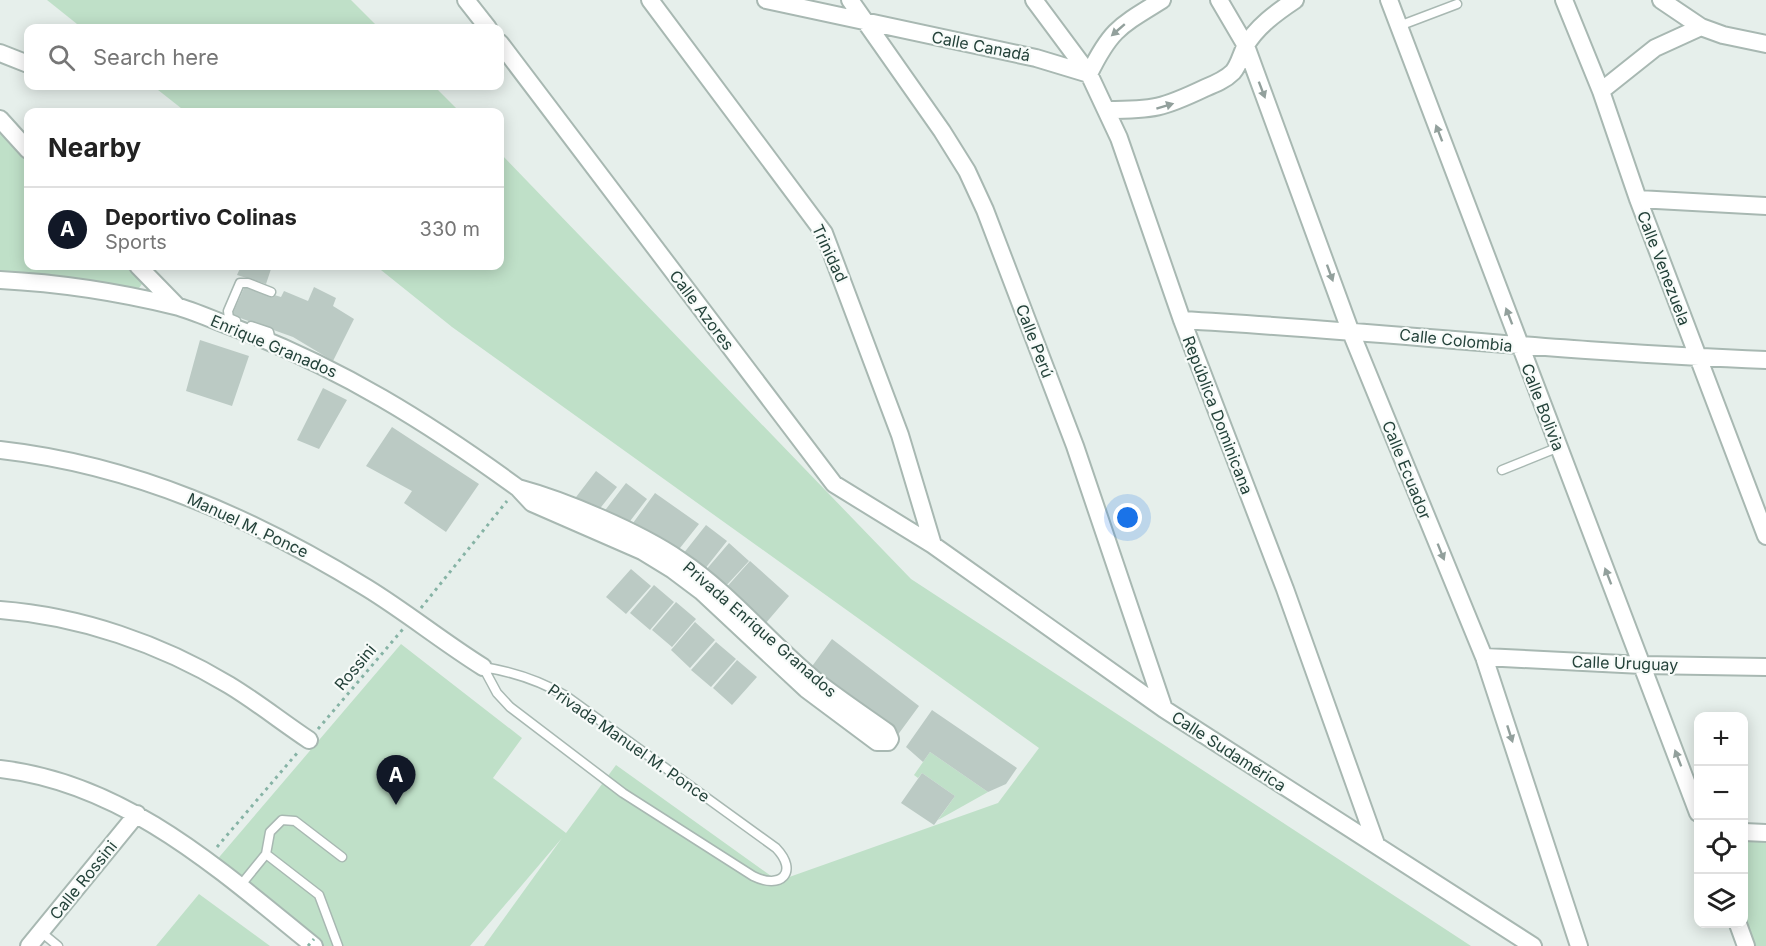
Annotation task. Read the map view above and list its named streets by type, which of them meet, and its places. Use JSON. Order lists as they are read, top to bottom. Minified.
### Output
{"streets":{"street":["Calle Canadá","Trinidad","Calle Venezuela","Calle Azores","Calle Colombia","Calle Perú","Enrique Granados","Calle Bolivia","República Dominicana","Calle Ecuador","Manuel M. Ponce","Privada Enrique Granados","Calle Uruguay","Privada Manuel M. Ponce","Calle Sudamérica","Calle Rossini"],"path":["Rossini"]},"crossings":[["Calle Canadá","Calle Perú"],["Calle Canadá","República Dominicana"],["Trinidad","Calle Azores"],["Trinidad","Calle Sudamérica"],["Calle Venezuela","Calle Colombia"],["Calle Azores","Calle Sudamérica"],["Calle Colombia","Calle Bolivia"],["Calle Colombia","República Dominicana"],["Calle Colombia","Calle Ecuador"],["Calle Perú","Calle Sudamérica"],["Enrique Granados","Privada Enrique Granados"],["Enrique Granados","Rossini"],["Calle Bolivia","Calle Uruguay"],["República Dominicana","Calle Sudamérica"],["Calle Ecuador","Calle Uruguay"],["Manuel M. Ponce","Rossini"],["Manuel M. Ponce","Privada Manuel M. Ponce"],["Privada Enrique Granados","Rossini"],["Rossini","Privada Manuel M. Ponce"]],"one_way":["Calle Bolivia","Calle Ecuador"],"page":{"search":"Search here","heading":"Nearby","list":[{"mark":"A","name":"Deportivo Colinas","note":"Sports","value":"330 m"}],"map_buttons":["+","−"],"pins":"A"}}
